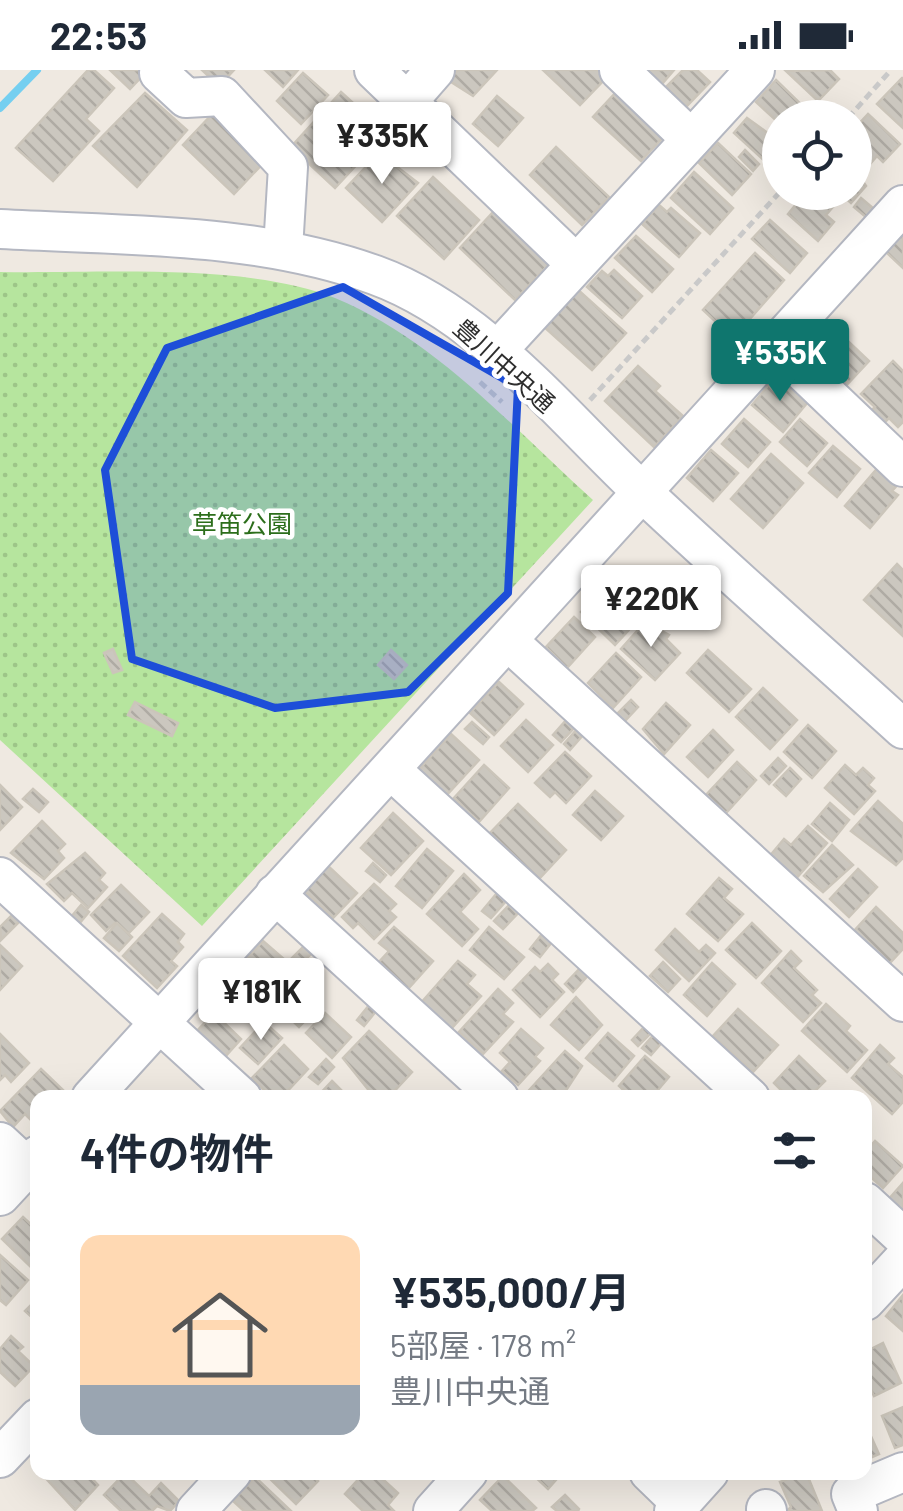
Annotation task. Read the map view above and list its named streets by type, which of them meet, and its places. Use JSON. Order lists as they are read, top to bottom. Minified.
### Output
{"streets":{"street":["豊川中央通"]},"parks":["草笛公園"],"page":{"status":"22:53","price":["¥335K","¥535K","¥220K","¥181K"],"heading":"4件の物件","list":[{"name":"¥535,000/月","note":"5部屋 · 178 m² · 豊川中央通"}]}}
